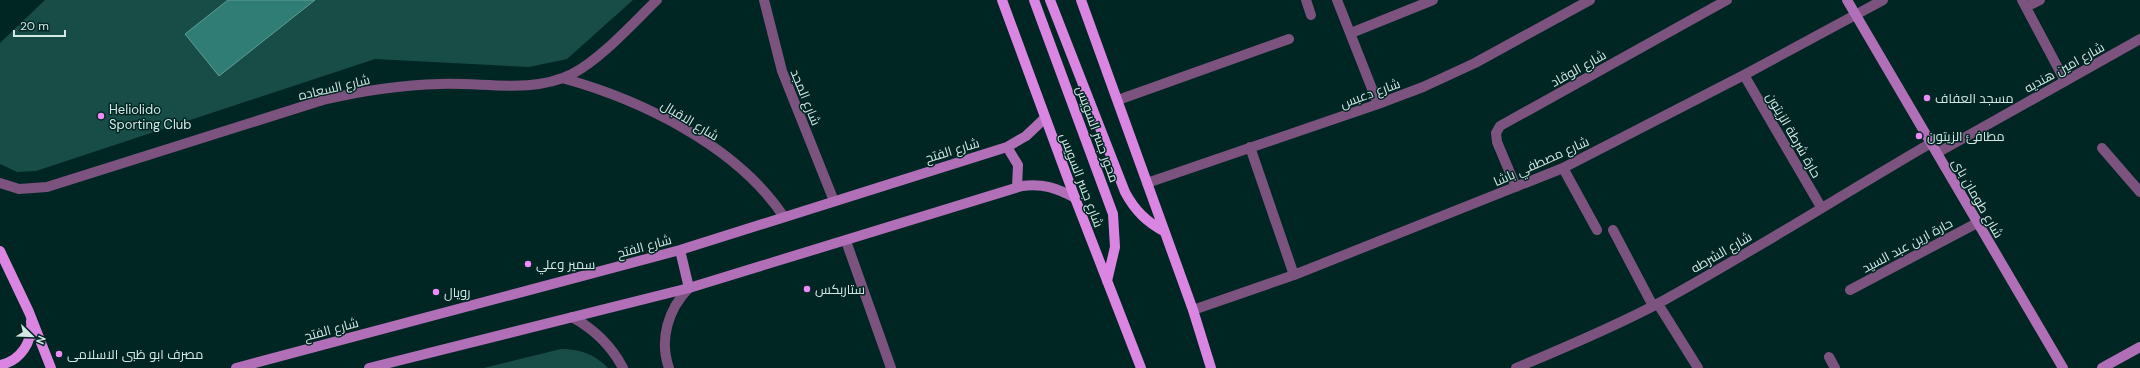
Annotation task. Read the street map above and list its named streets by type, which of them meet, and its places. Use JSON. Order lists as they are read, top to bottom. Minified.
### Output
{"streets":{"main road":["محور جسر السويس","شارع الفتح","شارع جسر السويس","شارع طومان باى"],"street":["شارع امين هنديه","شارع الوقاد","شارع السعاده","شارع دعبس","شارع المجد","شارع الاقبال","حارة شرطة الزيتون","شارع مصطفي باشا","حارة ارين عبد السيد","شارع الشرطه"]},"crossings":[["شارع امين هنديه","شارع طومان باى"],["شارع الوقاد","شارع مصطفي باشا"],["شارع السعاده","شارع الاقبال"],["شارع المجد","شارع الفتح"],["شارع الاقبال","شارع الفتح"],["محور جسر السويس","شارع جسر السويس"],["حارة شرطة الزيتون","شارع مصطفي باشا"],["حارة شرطة الزيتون","شارع الشرطه"],["شارع الفتح","شارع جسر السويس"],["شارع مصطفي باشا","شارع طومان باى"],["شارع طومان باى","حارة ارين عبد السيد"],["شارع طومان باى","شارع الشرطه"]],"places":["مسجد العفاف","Heliolido Sporting Club","مطافئ الزيتون","سمير وعلي","ستاربكس","رويال","مصرف ابو ظبى الاسلامى"],"scale_bar":"20 m","north":"bottom right"}
